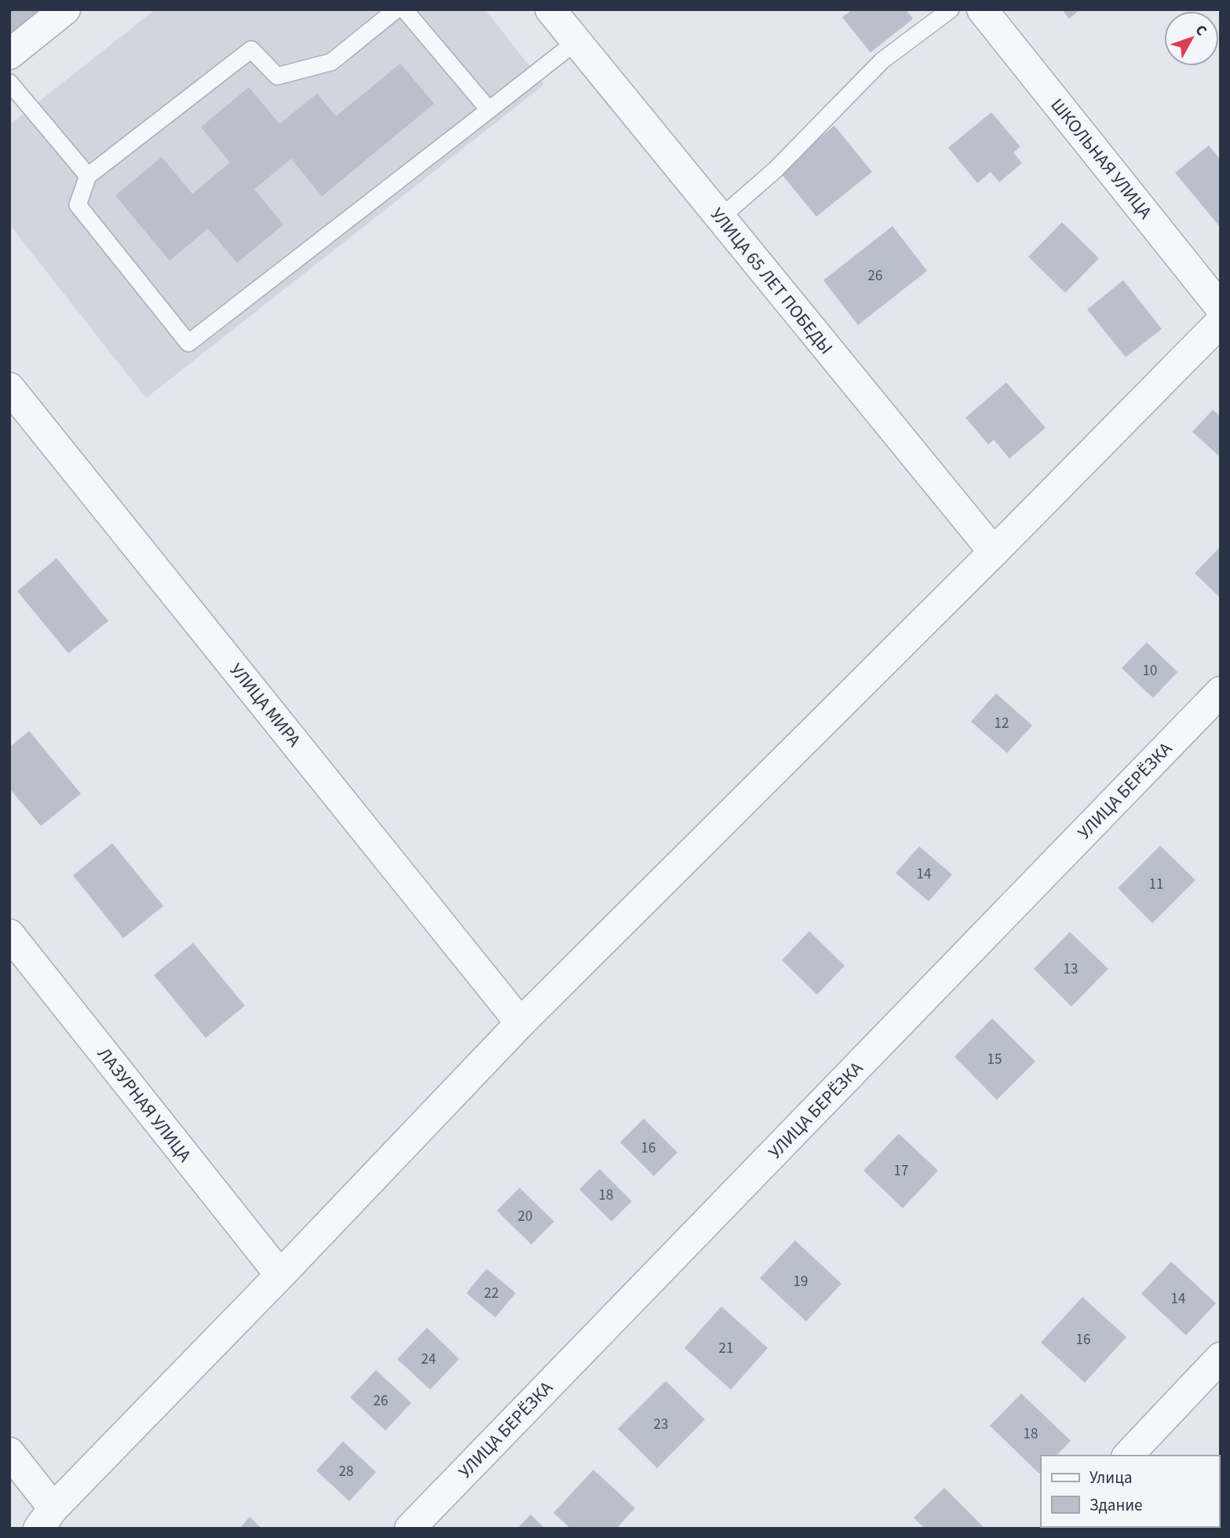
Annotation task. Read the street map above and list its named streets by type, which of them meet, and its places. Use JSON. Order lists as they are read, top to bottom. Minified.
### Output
{"streets":{"street":["ШКОЛЬНАЯ УЛИЦА","УЛИЦА 65 ЛЕТ ПОБЕДЫ","УЛИЦА МИРА","УЛИЦА БЕРЁЗКА","ЛАЗУРНАЯ УЛИЦА"]},"house_numbers":["26","10","12","14","11","13","15","16","17","18","20","19","22","14","16","21","24","26","23","18","28"],"legend":["Улица","Здание"],"north":"top right"}
